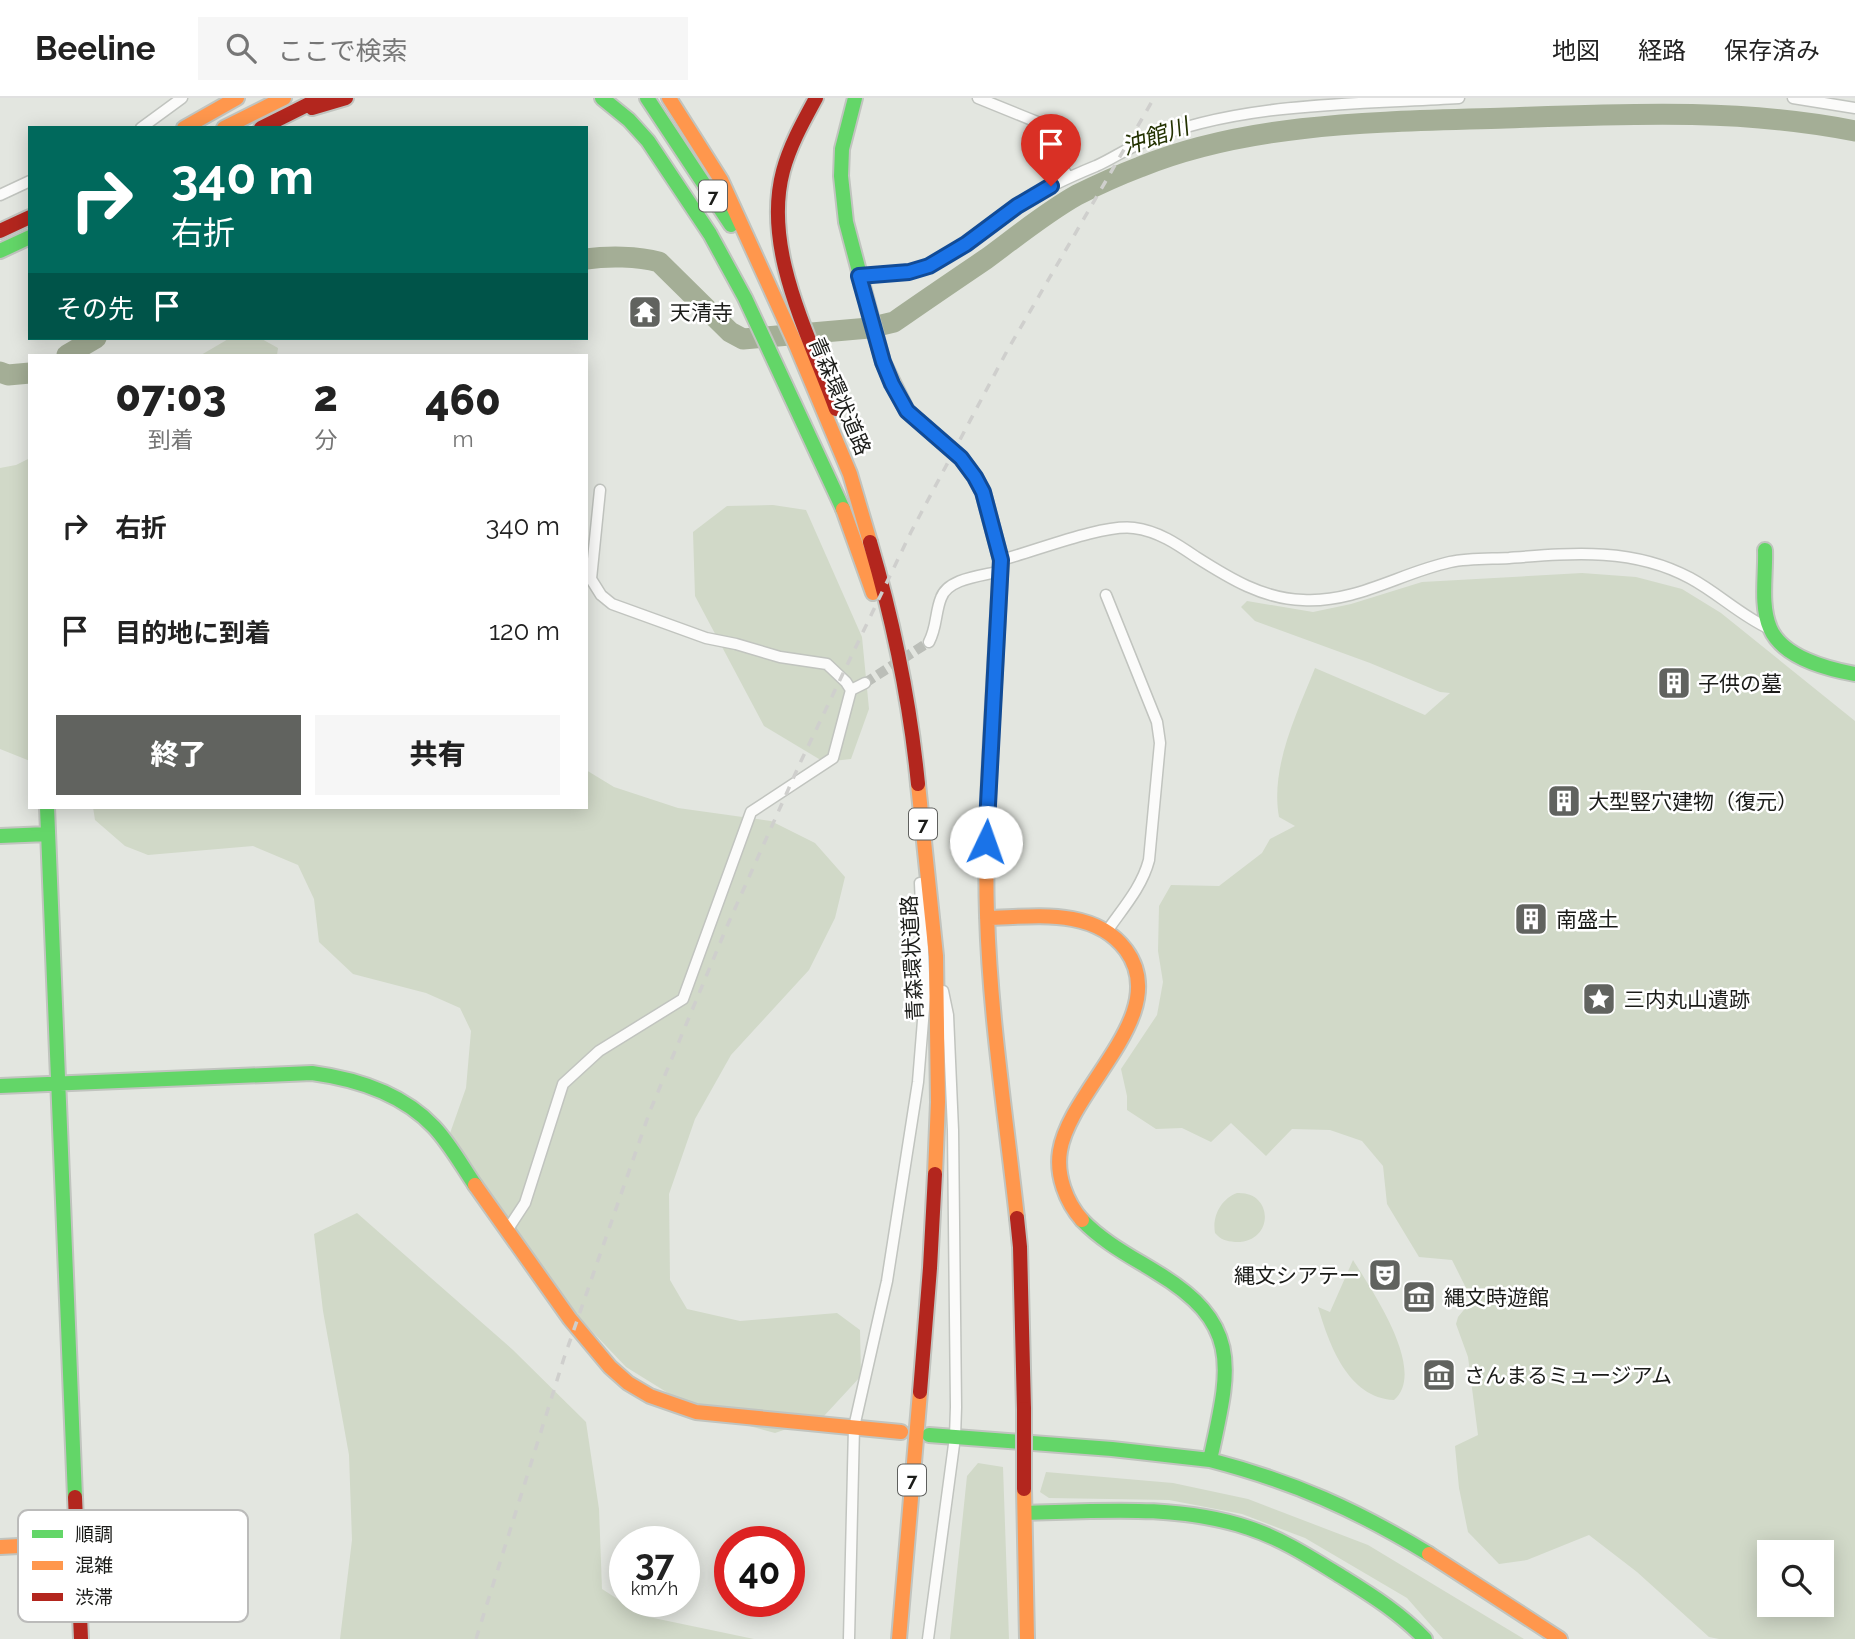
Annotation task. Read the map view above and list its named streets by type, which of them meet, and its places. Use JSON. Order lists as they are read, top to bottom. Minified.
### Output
{"streets":{"main road":["7","青森環状道路"]},"water":["沖館川"],"places":{"temple":["天清寺"],"building":["子供の墓","大型竪穴建物（復元）","南盛土"],"place":["三内丸山遺跡"],"theatre":["縄文シアテー"],"museum":["縄文時遊館","さんまるミュージアム"]},"legend":["順調","混雑","渋滞"],"page":{"header":"Beeline","search":"ここで検索","nav":["地図","経路","保存済み"],"turn":["340 m","右折"],"then":"その先","eta":["07:03","到着","2","分","460","m"],"list":[{"name":"右折","value":"340 m"},{"name":"目的地に到着","value":"120 m"}],"buttons":["終了","共有"],"speed":"37 km/h","limit":"40"}}
